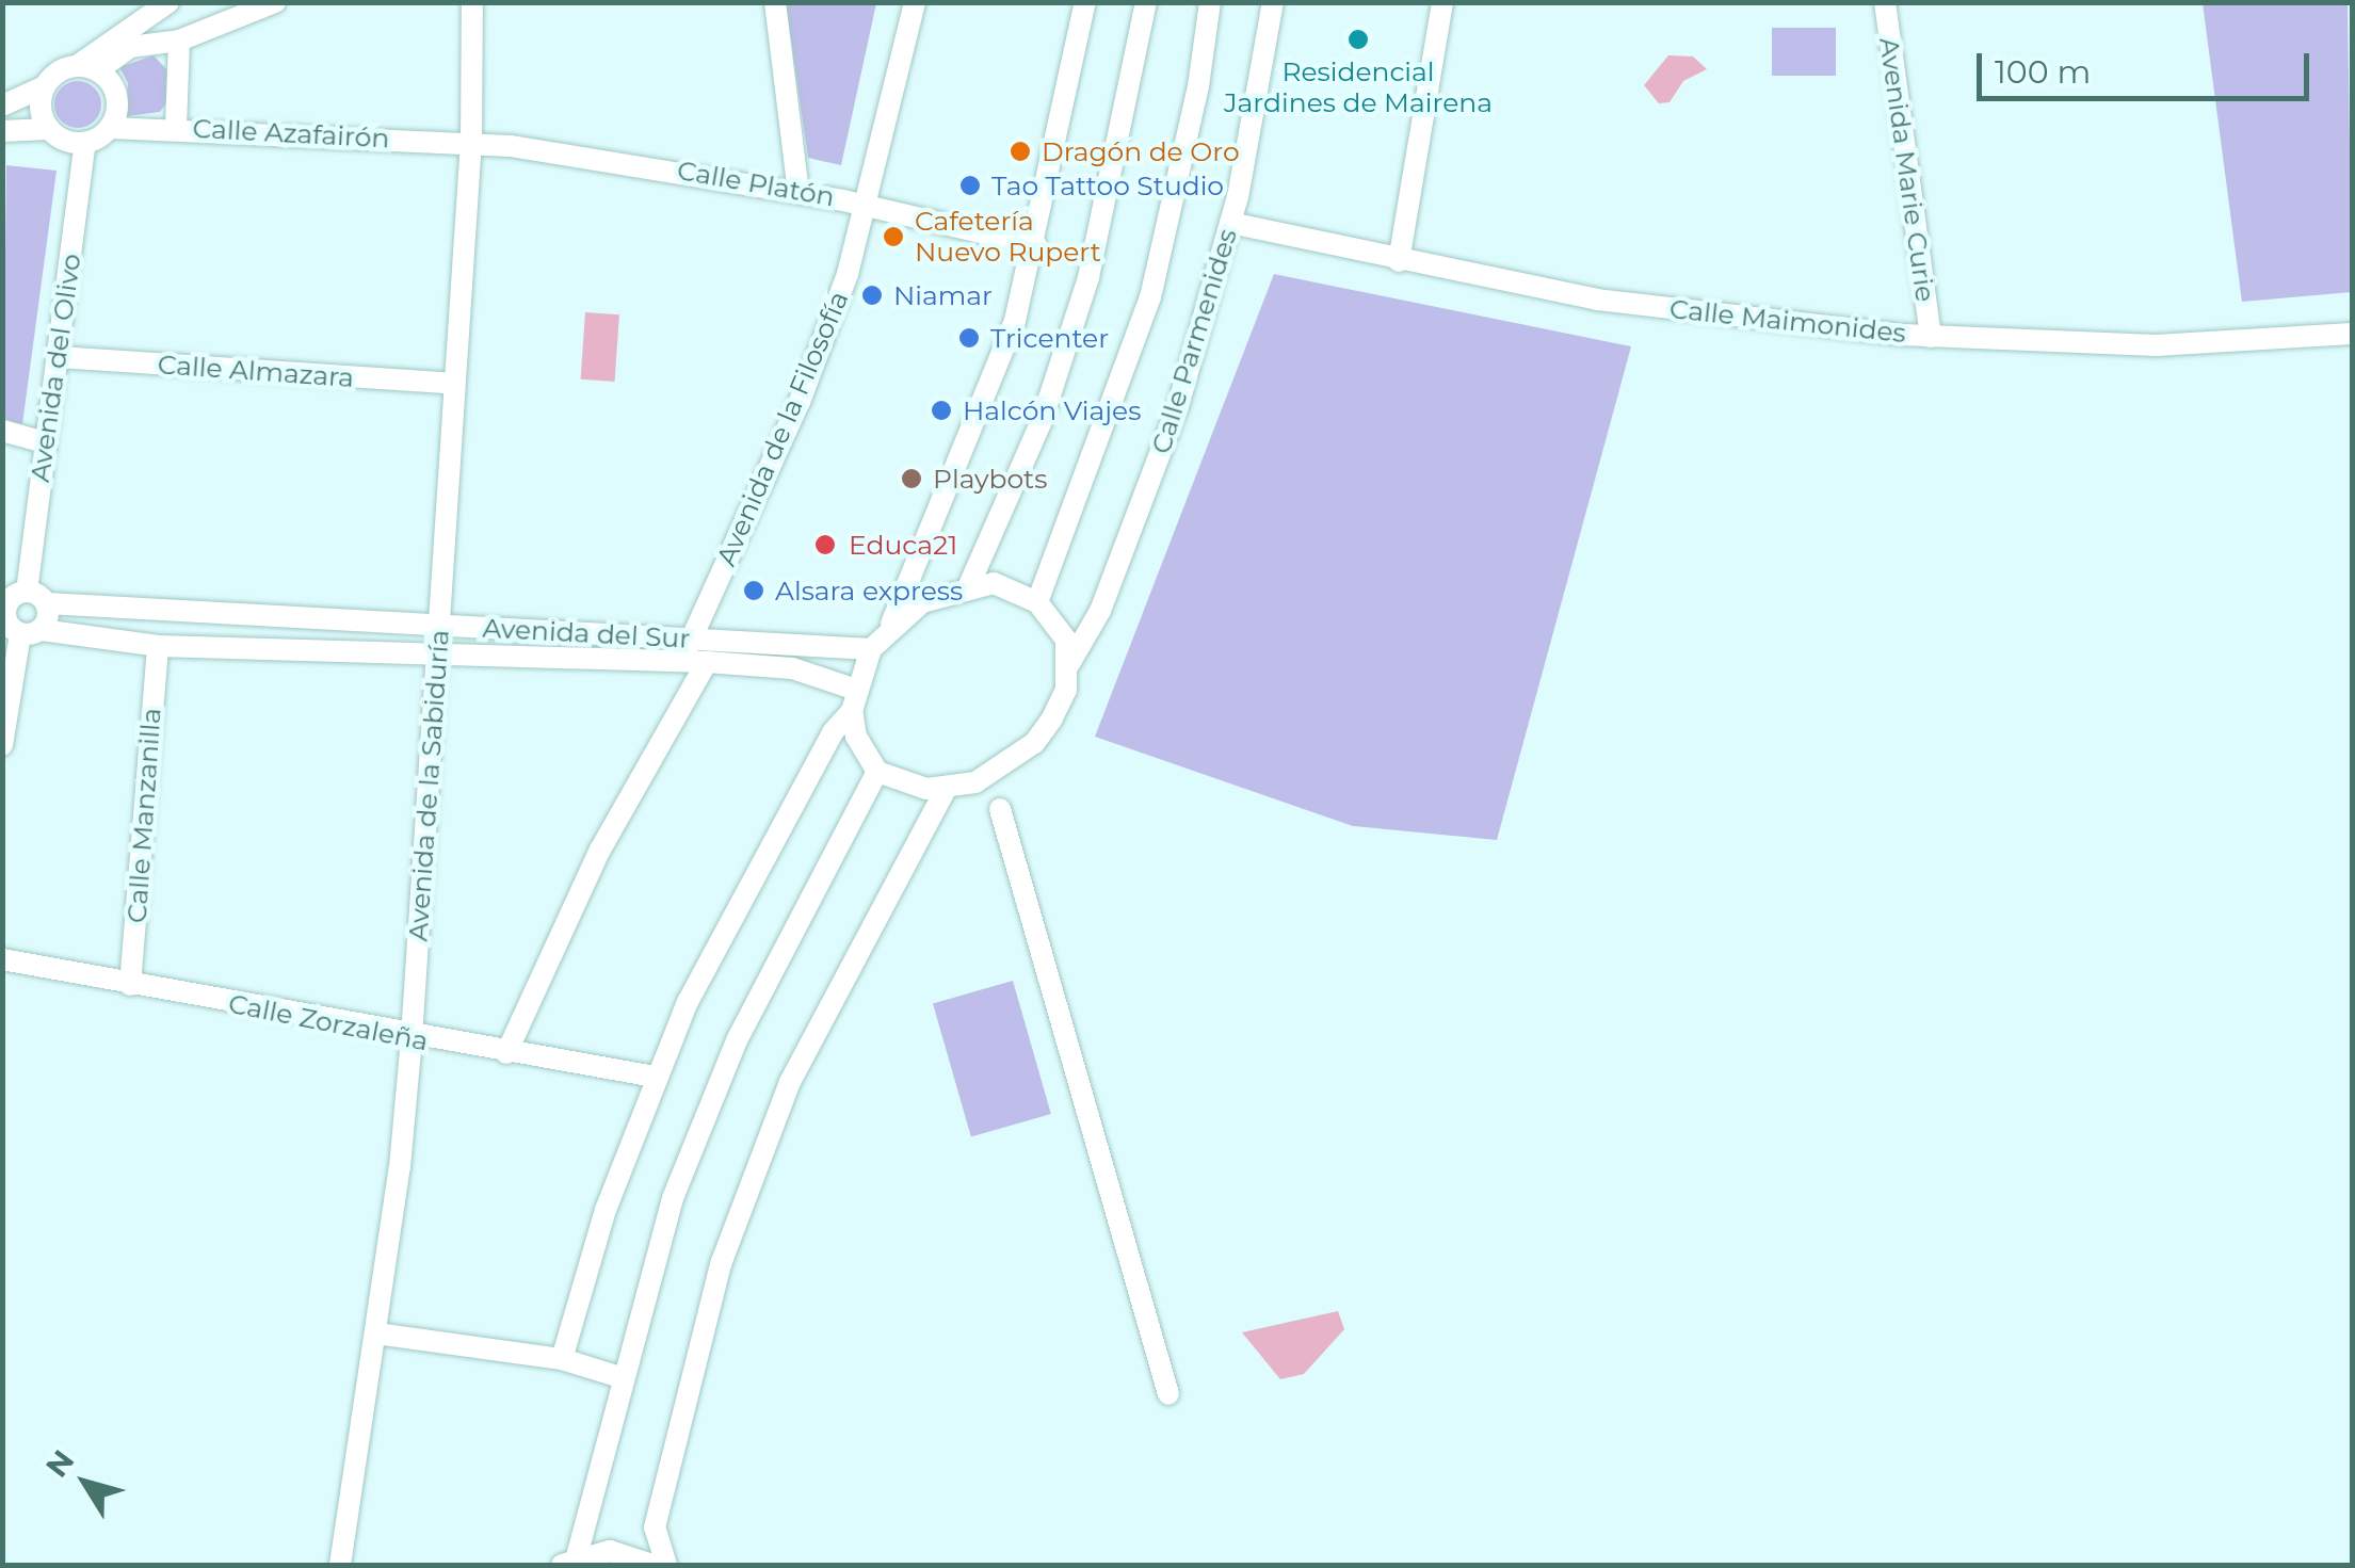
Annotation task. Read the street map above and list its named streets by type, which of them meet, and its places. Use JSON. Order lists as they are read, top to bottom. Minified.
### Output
{"streets":{"street":["Calle Azafairón","Avenida Marie Curie","Calle Platón","Calle Maimonides","Calle Parmenides","Avenida del Olivo","Calle Almazara","Avenida de la Filosofía","Avenida del Sur","Avenida de la Sabiduría","Calle Manzanilla","Calle Zorzaleña"]},"crossings":[["Calle Azafairón","Calle Platón"],["Calle Azafairón","Avenida del Olivo"],["Calle Azafairón","Avenida de la Sabiduría"],["Avenida Marie Curie","Calle Maimonides"],["Calle Platón","Avenida de la Filosofía"],["Calle Platón","Avenida de la Sabiduría"],["Calle Maimonides","Calle Parmenides"],["Calle Parmenides","Avenida del Sur"],["Avenida del Olivo","Calle Almazara"],["Calle Almazara","Avenida de la Sabiduría"],["Avenida de la Filosofía","Avenida del Sur"],["Avenida del Sur","Avenida de la Sabiduría"],["Avenida del Sur","Calle Manzanilla"],["Avenida de la Sabiduría","Calle Zorzaleña"],["Calle Manzanilla","Calle Zorzaleña"]],"places":["Residencial Jardines de Mairena","Dragón de Oro","Tao Tattoo Studio","Cafetería Nuevo Rupert","Niamar","Tricenter","Halcón Viajes","Playbots","Educa21","Alsara express"],"scale_bar":"100 m","north":"top left"}
